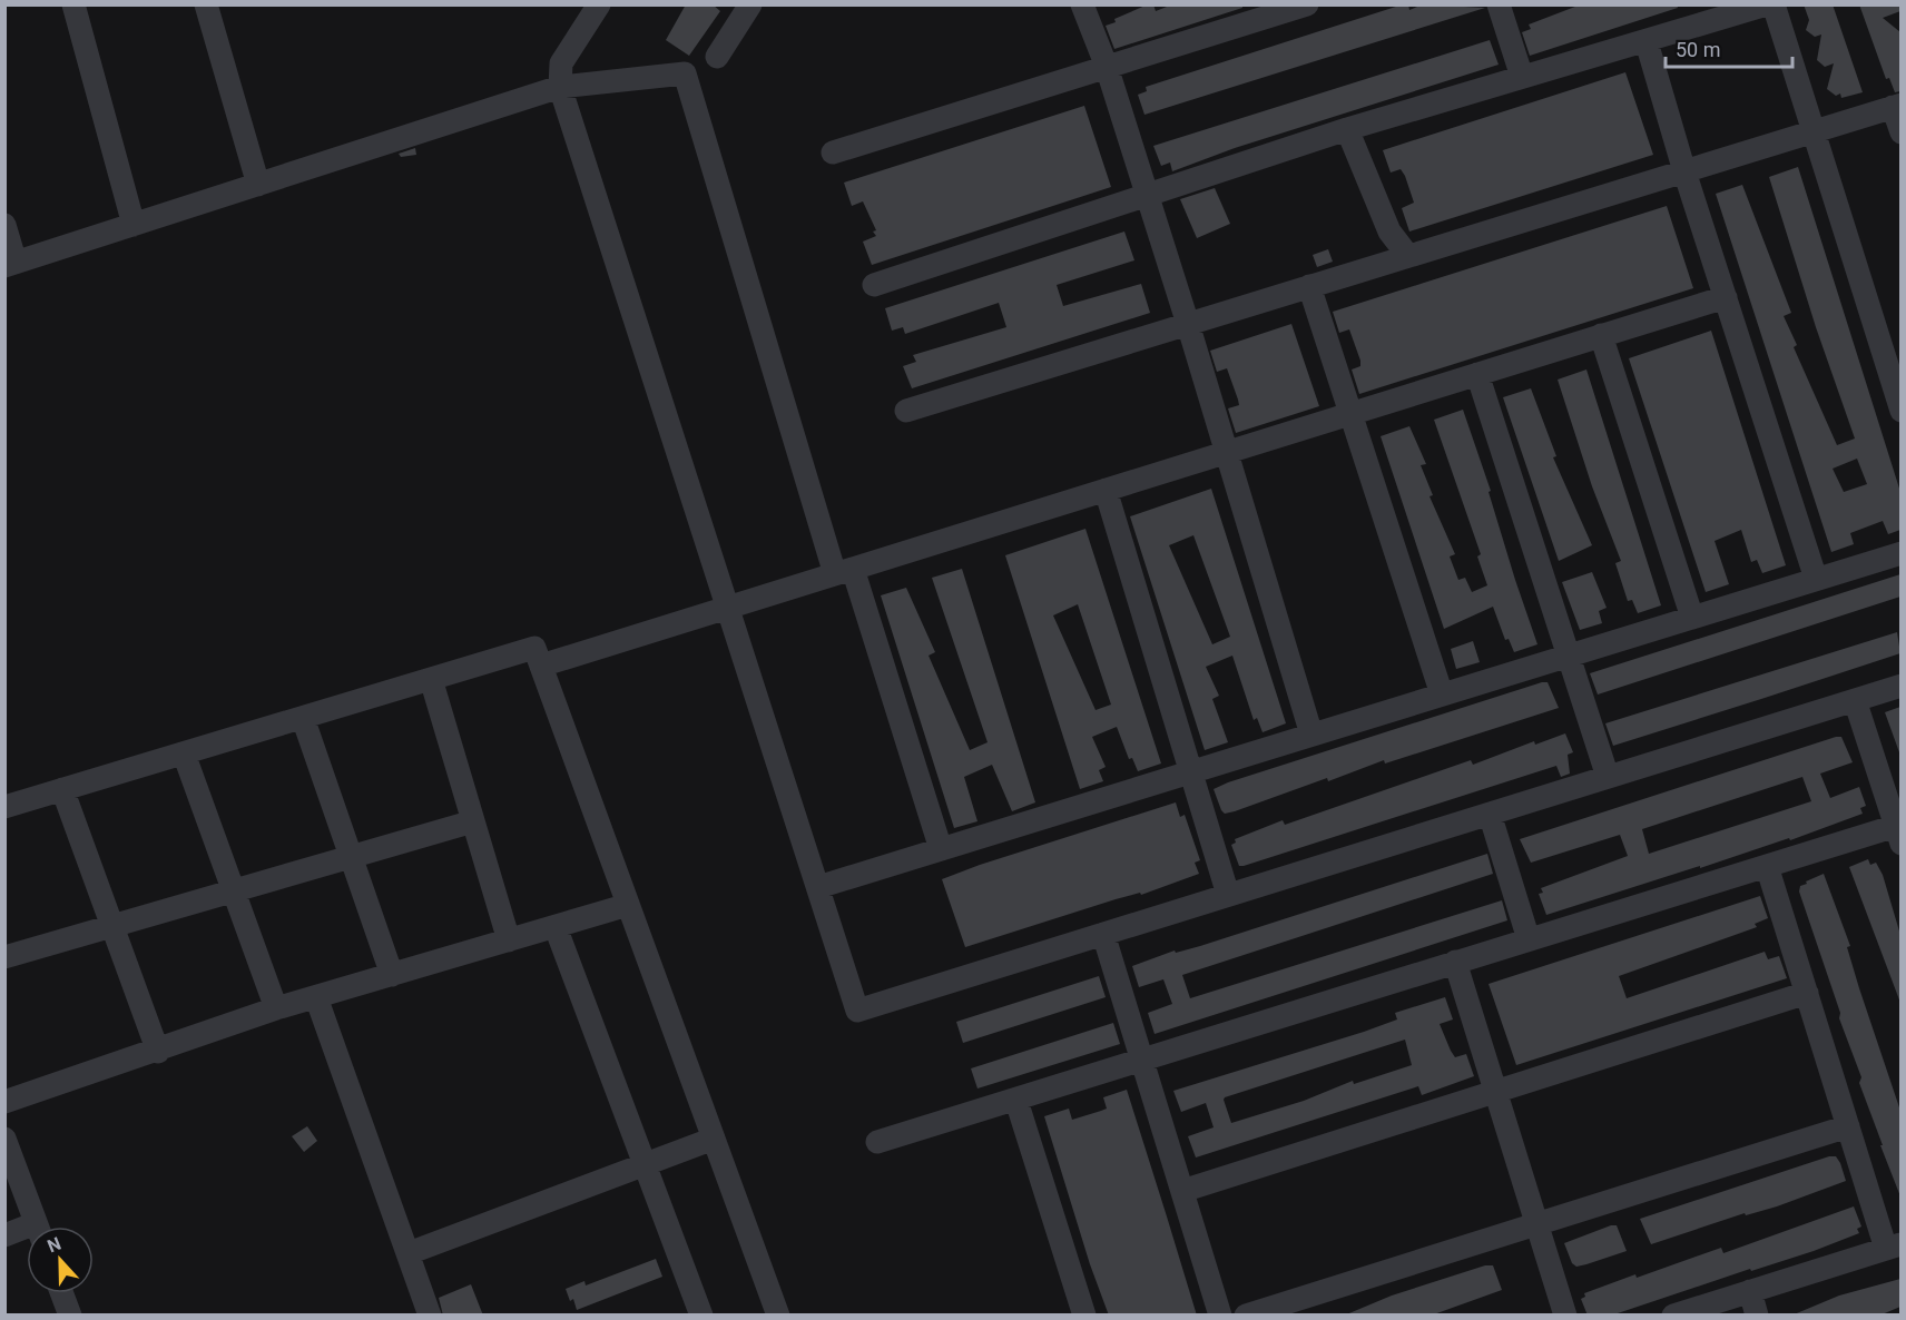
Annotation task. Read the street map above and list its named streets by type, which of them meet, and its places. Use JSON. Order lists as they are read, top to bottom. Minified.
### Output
{"scale_bar":"50 m","north":"top"}
